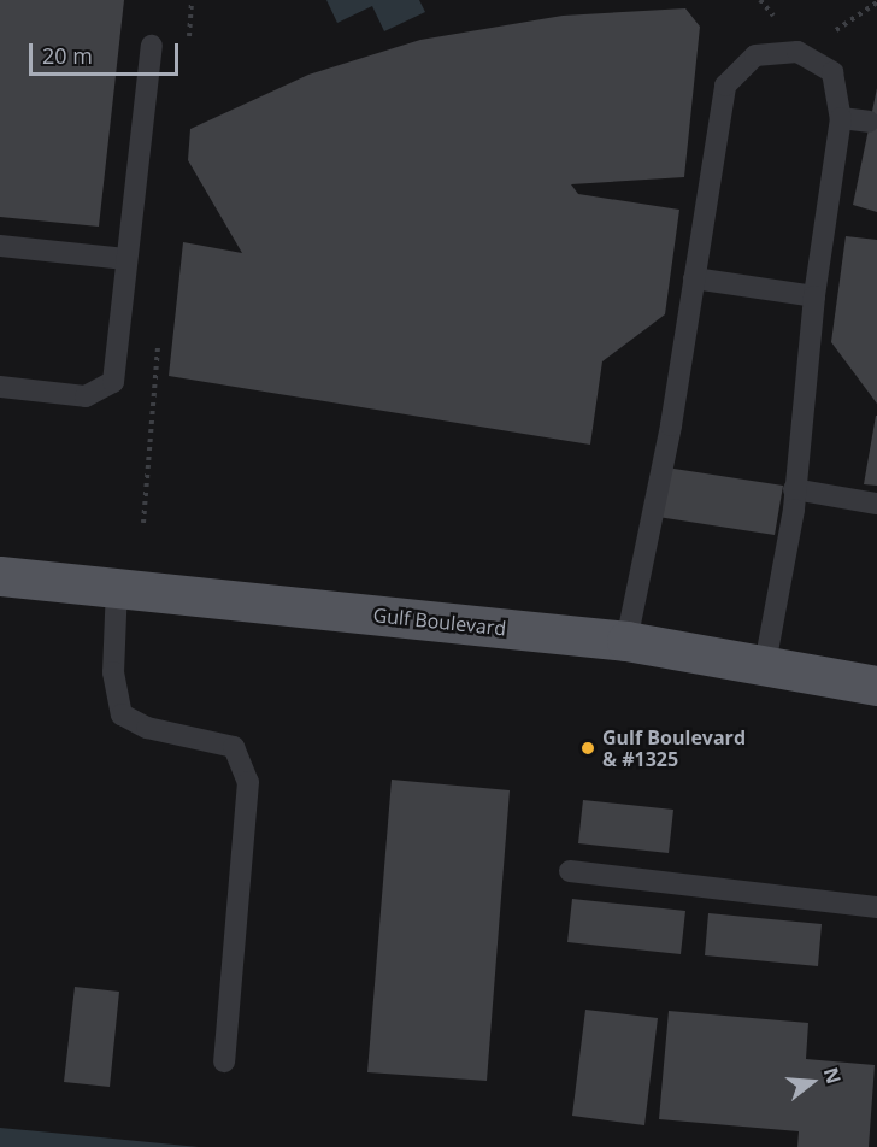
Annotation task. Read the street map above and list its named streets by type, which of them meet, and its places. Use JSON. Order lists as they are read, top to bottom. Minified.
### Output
{"streets":{"main road":["Gulf Boulevard"]},"places":["Gulf Boulevard & #1325"],"scale_bar":"20 m","north":"right"}
